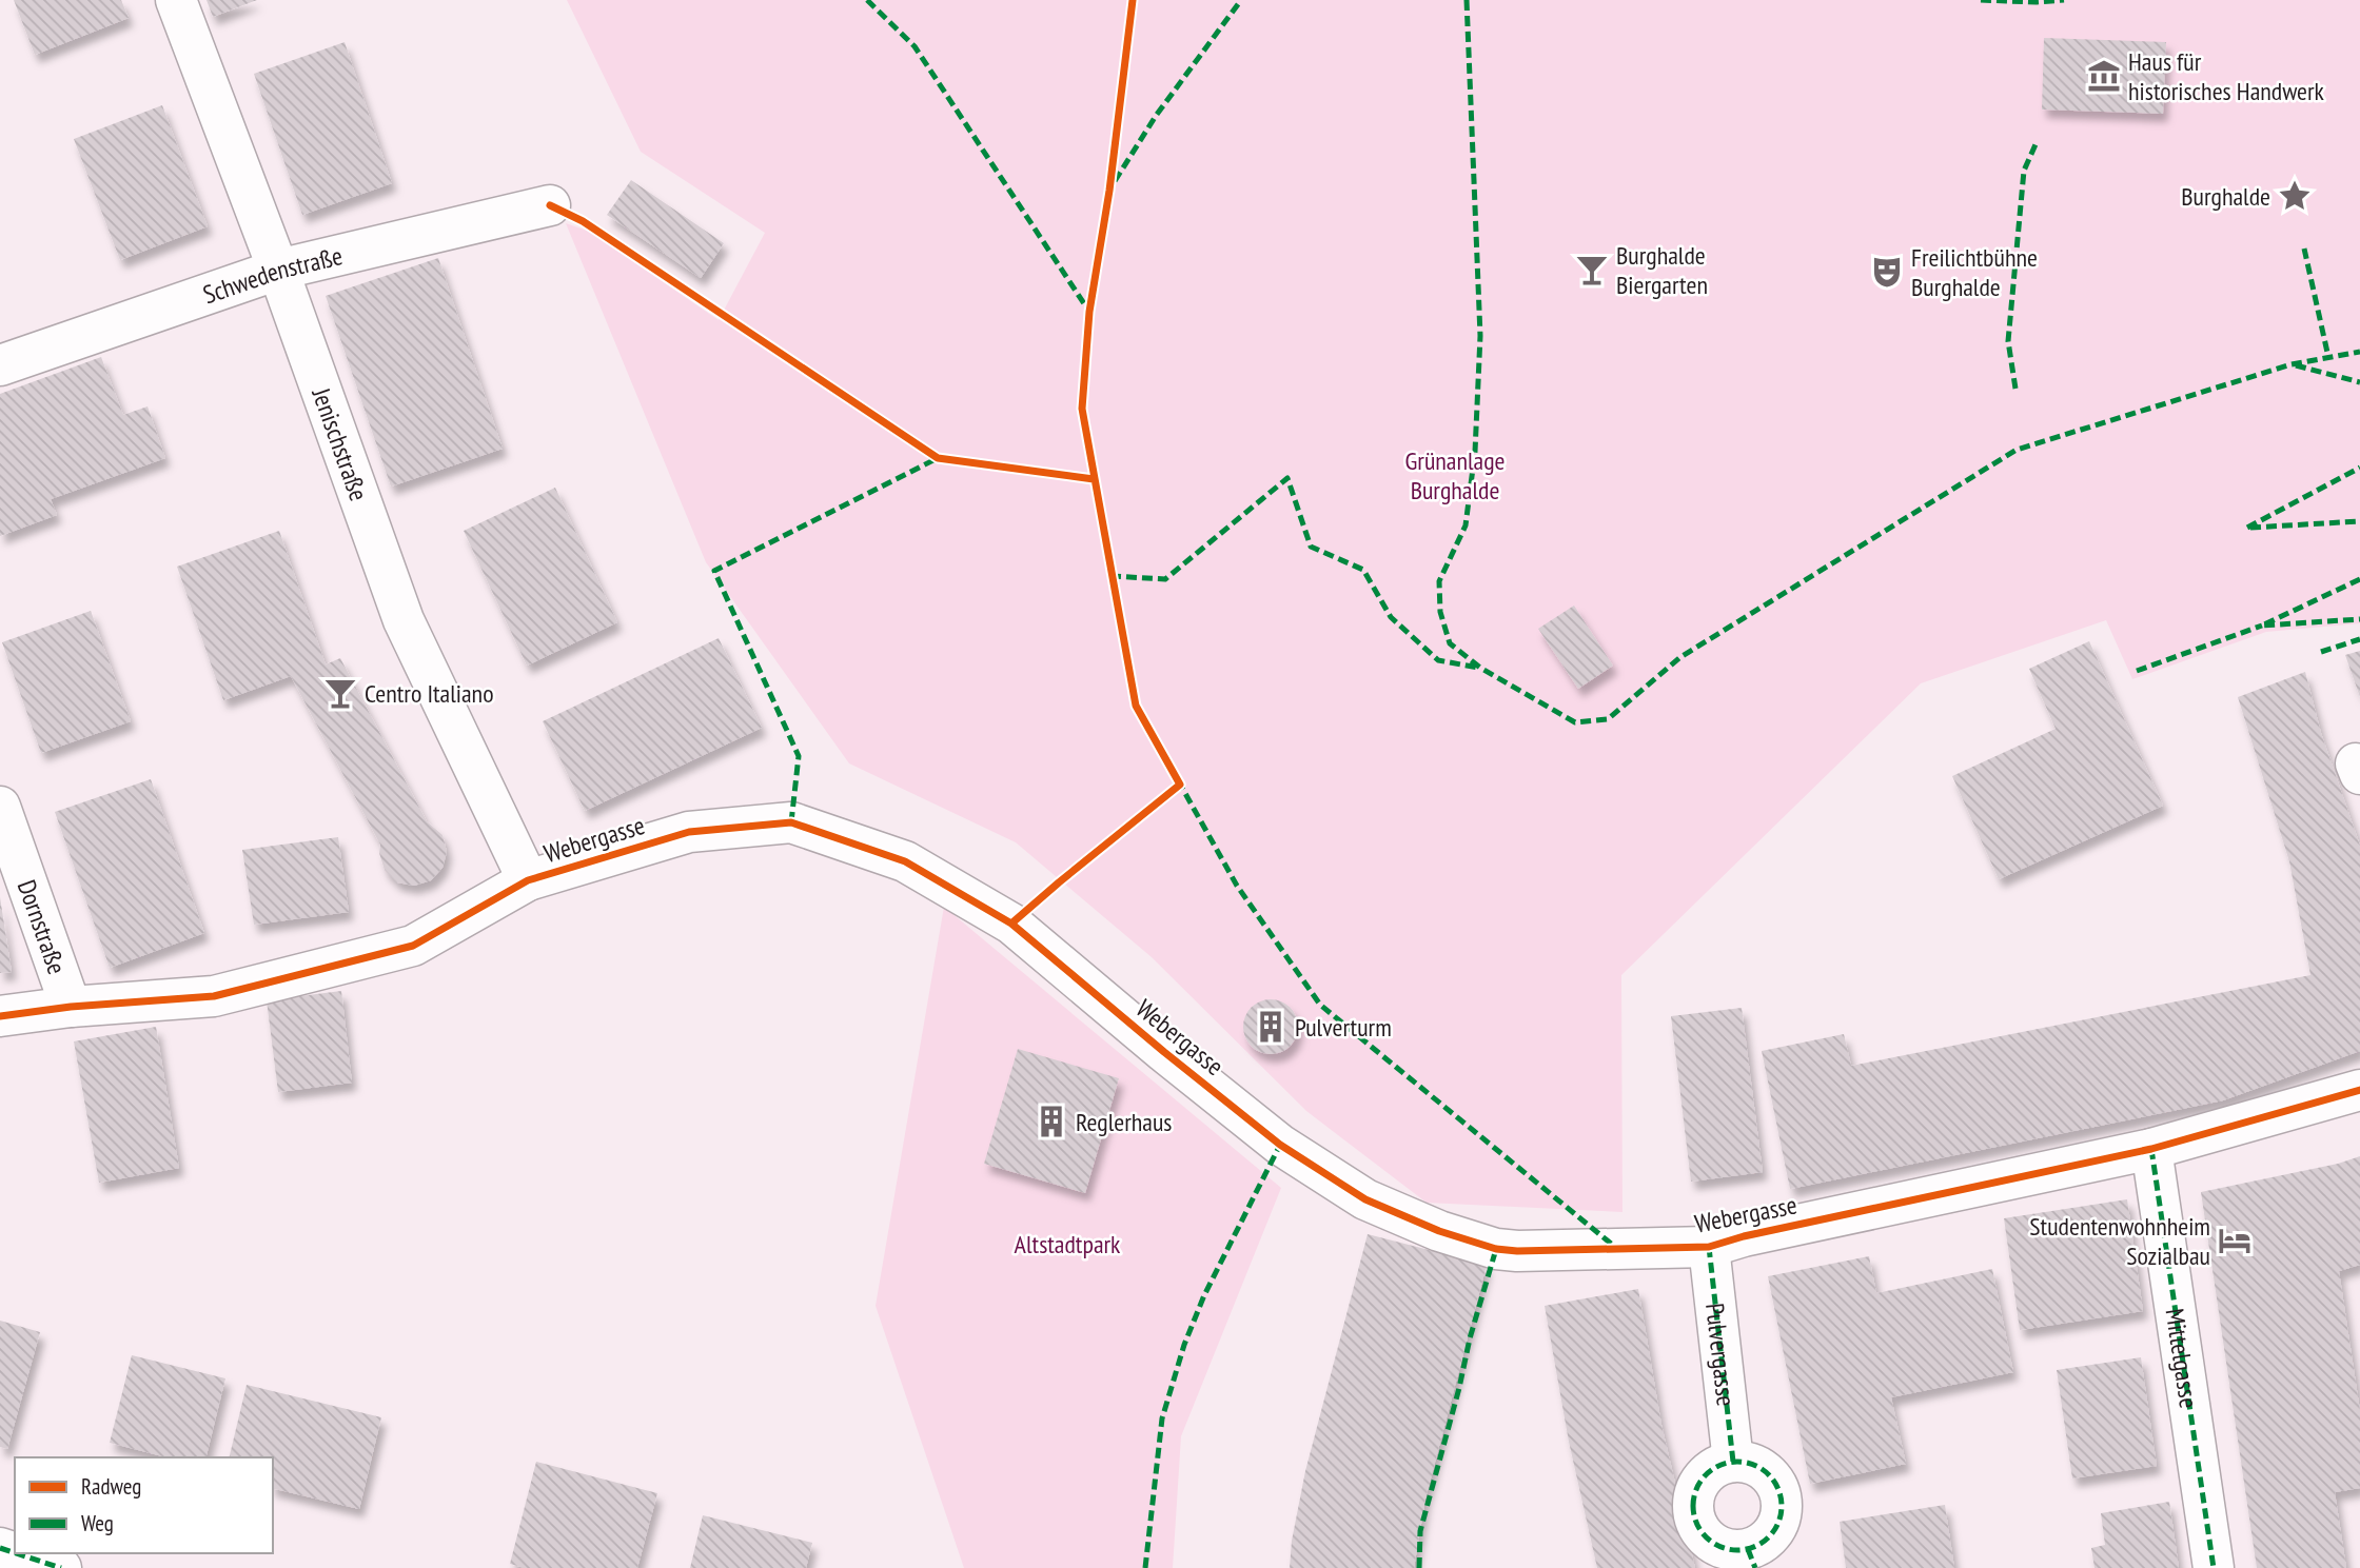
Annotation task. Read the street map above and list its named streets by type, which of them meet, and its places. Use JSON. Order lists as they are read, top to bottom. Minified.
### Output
{"streets":{"street":["Schwedenstraße","Jenischstraße","Webergasse","Dornstraße","Pulvergasse","Mittelgasse"]},"crossings":[["Schwedenstraße","Jenischstraße"],["Jenischstraße","Webergasse"],["Webergasse","Dornstraße"],["Webergasse","Pulvergasse"],["Webergasse","Mittelgasse"]],"parks":["Grünanlage Burghalde","Altstadtpark"],"places":{"museum":["Haus für historisches Handwerk"],"place":["Burghalde"],"bar":["Burghalde Biergarten","Centro Italiano"],"theatre":["Freilichtbühne Burghalde"],"building":["Pulverturm","Reglerhaus"],"hotel":["Studentenwohnheim Sozialbau"]},"legend":["Radweg","Weg"]}
